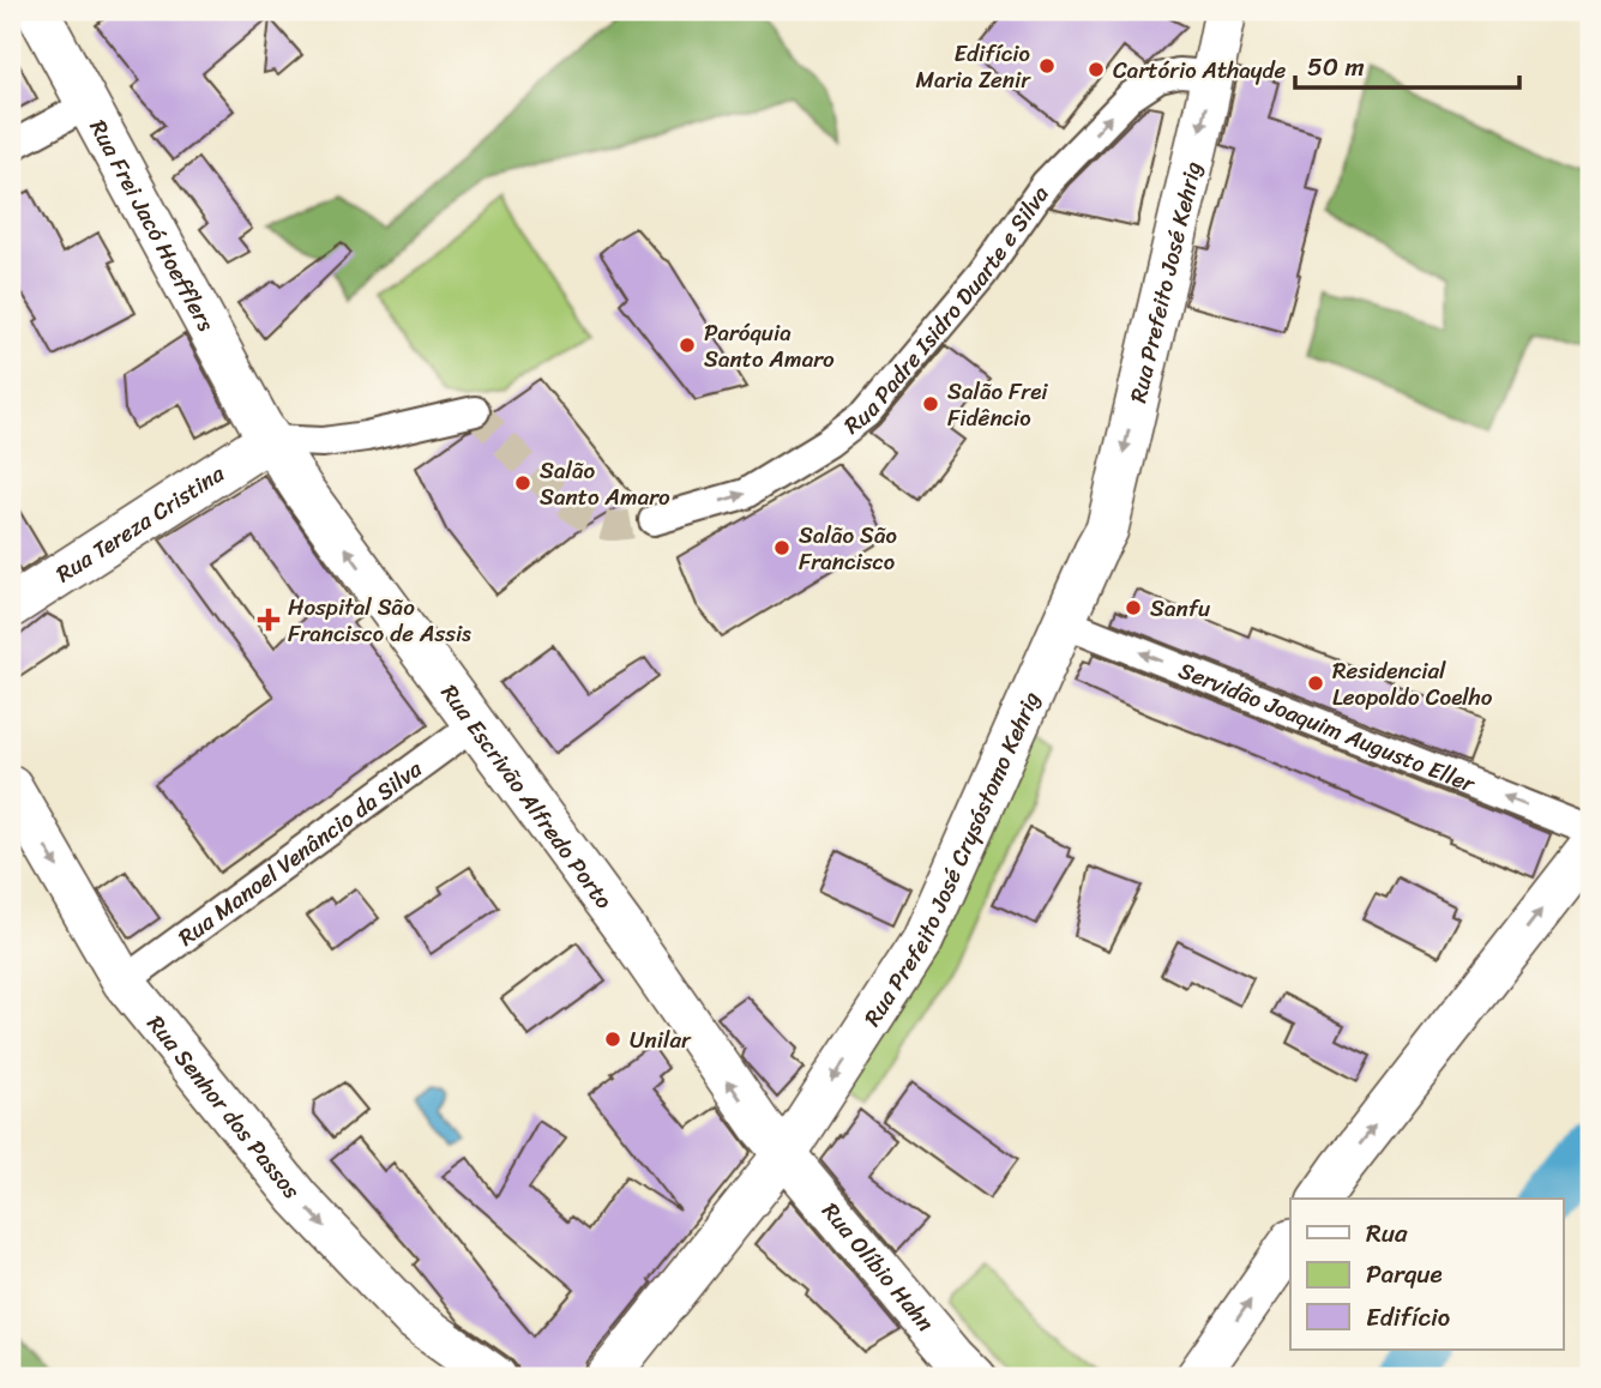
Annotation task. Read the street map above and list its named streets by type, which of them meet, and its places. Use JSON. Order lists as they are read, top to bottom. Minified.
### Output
{"streets":{"street":["Rua Frei Jacó Hoefflers","Rua Prefeito José Kehrig","Rua Padre Isidro Duarte e Silva","Rua Tereza Cristina","Servidão Joaquim Augusto Eller","Rua Escrivão Alfredo Porto","Rua Manoel Venâncio da Silva","Rua Prefeito José Crysóstomo Kehrig","Rua Senhor dos Passos","Rua Olíbio Hahn"]},"crossings":[["Rua Frei Jacó Hoefflers","Rua Tereza Cristina"],["Rua Frei Jacó Hoefflers","Rua Escrivão Alfredo Porto"],["Rua Prefeito José Kehrig","Rua Padre Isidro Duarte e Silva"],["Rua Prefeito José Kehrig","Rua Prefeito José Crysóstomo Kehrig"],["Rua Tereza Cristina","Rua Escrivão Alfredo Porto"],["Servidão Joaquim Augusto Eller","Rua Prefeito José Crysóstomo Kehrig"],["Rua Escrivão Alfredo Porto","Rua Manoel Venâncio da Silva"],["Rua Escrivão Alfredo Porto","Rua Prefeito José Crysóstomo Kehrig"],["Rua Escrivão Alfredo Porto","Rua Olíbio Hahn"],["Rua Manoel Venâncio da Silva","Rua Senhor dos Passos"],["Rua Prefeito José Crysóstomo Kehrig","Rua Olíbio Hahn"]],"one_way":["Rua Prefeito José Kehrig","Rua Padre Isidro Duarte e Silva","Servidão Joaquim Augusto Eller","Rua Escrivão Alfredo Porto","Rua Prefeito José Crysóstomo Kehrig","Rua Senhor dos Passos"],"places":{"other":["Edifício Maria Zenir","Cartório Athayde","Paróquia Santo Amaro","Salão Frei Fidêncio","Salão Santo Amaro","Salão São Francisco","Sanfu","Residencial Leopoldo Coelho","Unilar"],"health":["Hospital São Francisco de Assis"]},"legend":["Rua","Parque","Edifício"],"scale_bar":"50 m"}
